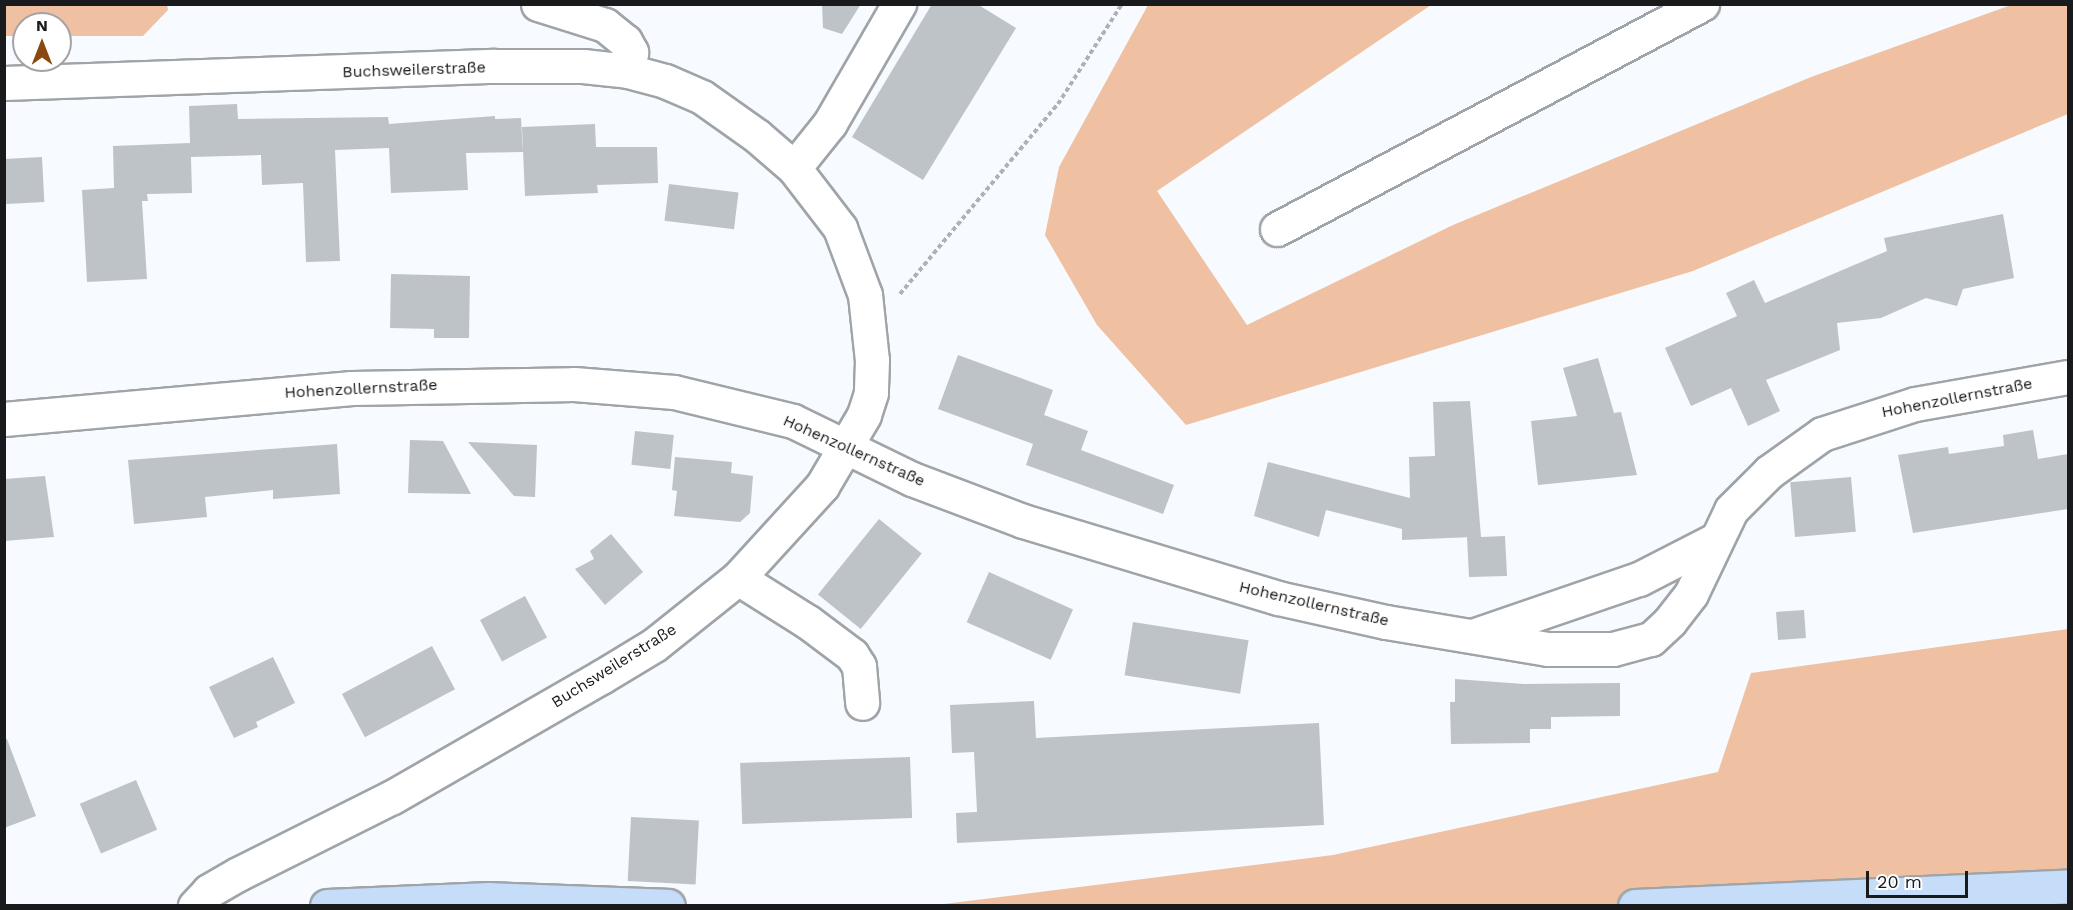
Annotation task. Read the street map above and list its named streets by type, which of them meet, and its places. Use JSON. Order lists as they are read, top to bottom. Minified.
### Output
{"streets":{"street":["Buchsweilerstraße","Hohenzollernstraße"]},"crossings":[["Buchsweilerstraße","Hohenzollernstraße"]],"scale_bar":"20 m","north":"top"}
